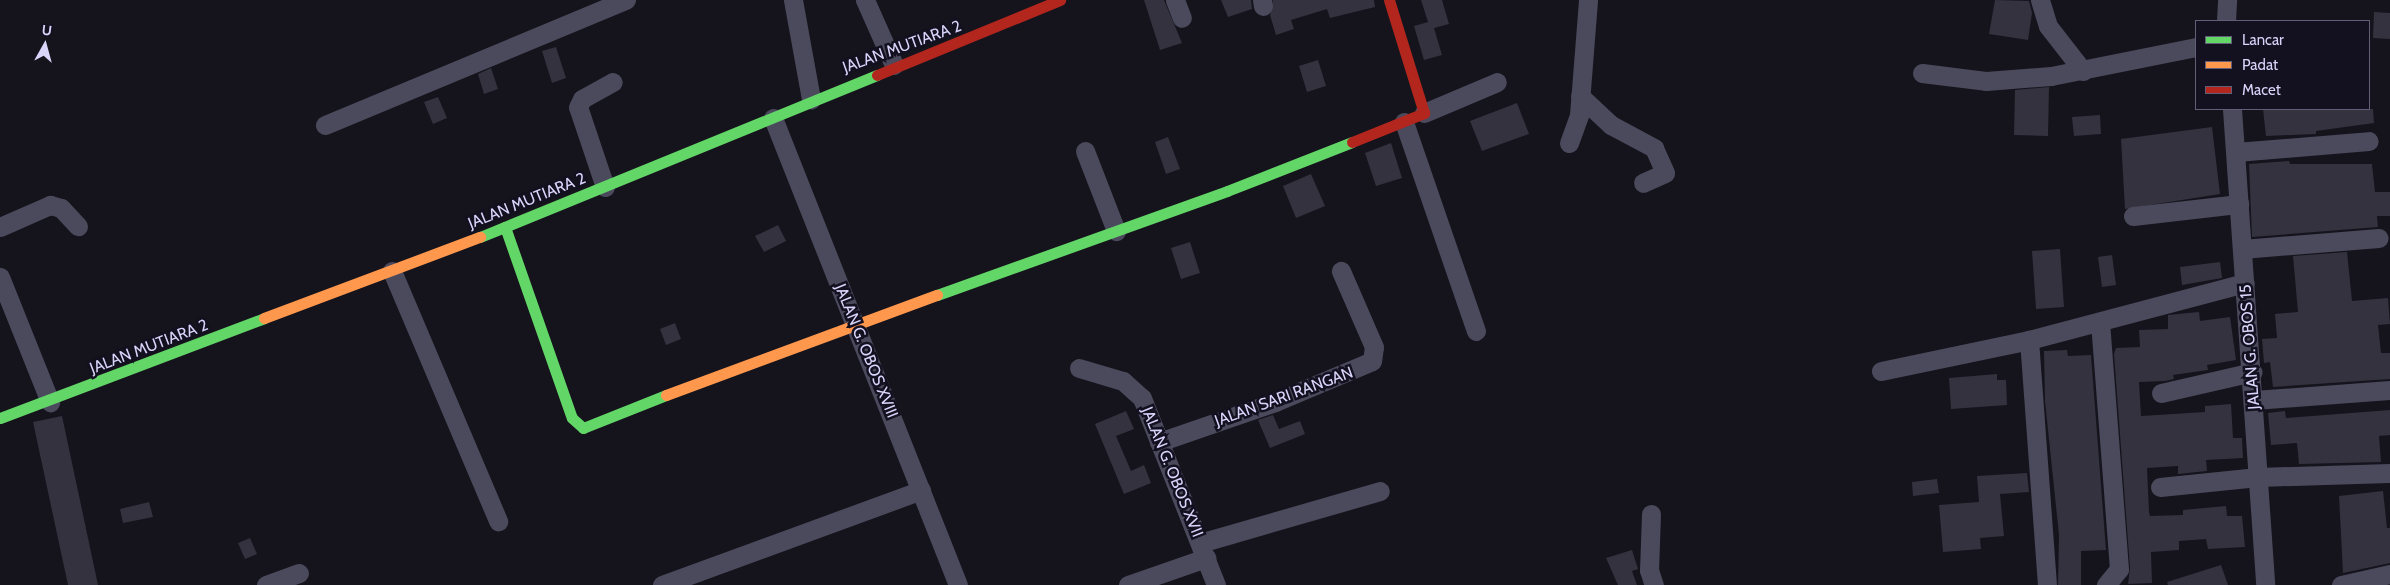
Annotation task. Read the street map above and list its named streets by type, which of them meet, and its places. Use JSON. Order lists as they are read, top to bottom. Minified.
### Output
{"streets":{"street":["JALAN MUTIARA 2","JALAN G. OBOS 15","JALAN G. OBOS XVIII","JALAN SARI RANGAN","JALAN G. OBOS XVII"]},"crossings":[["JALAN MUTIARA 2","JALAN G. OBOS XVIII"],["JALAN SARI RANGAN","JALAN G. OBOS XVII"]],"legend":["Lancar","Padat","Macet"],"north":"top"}
